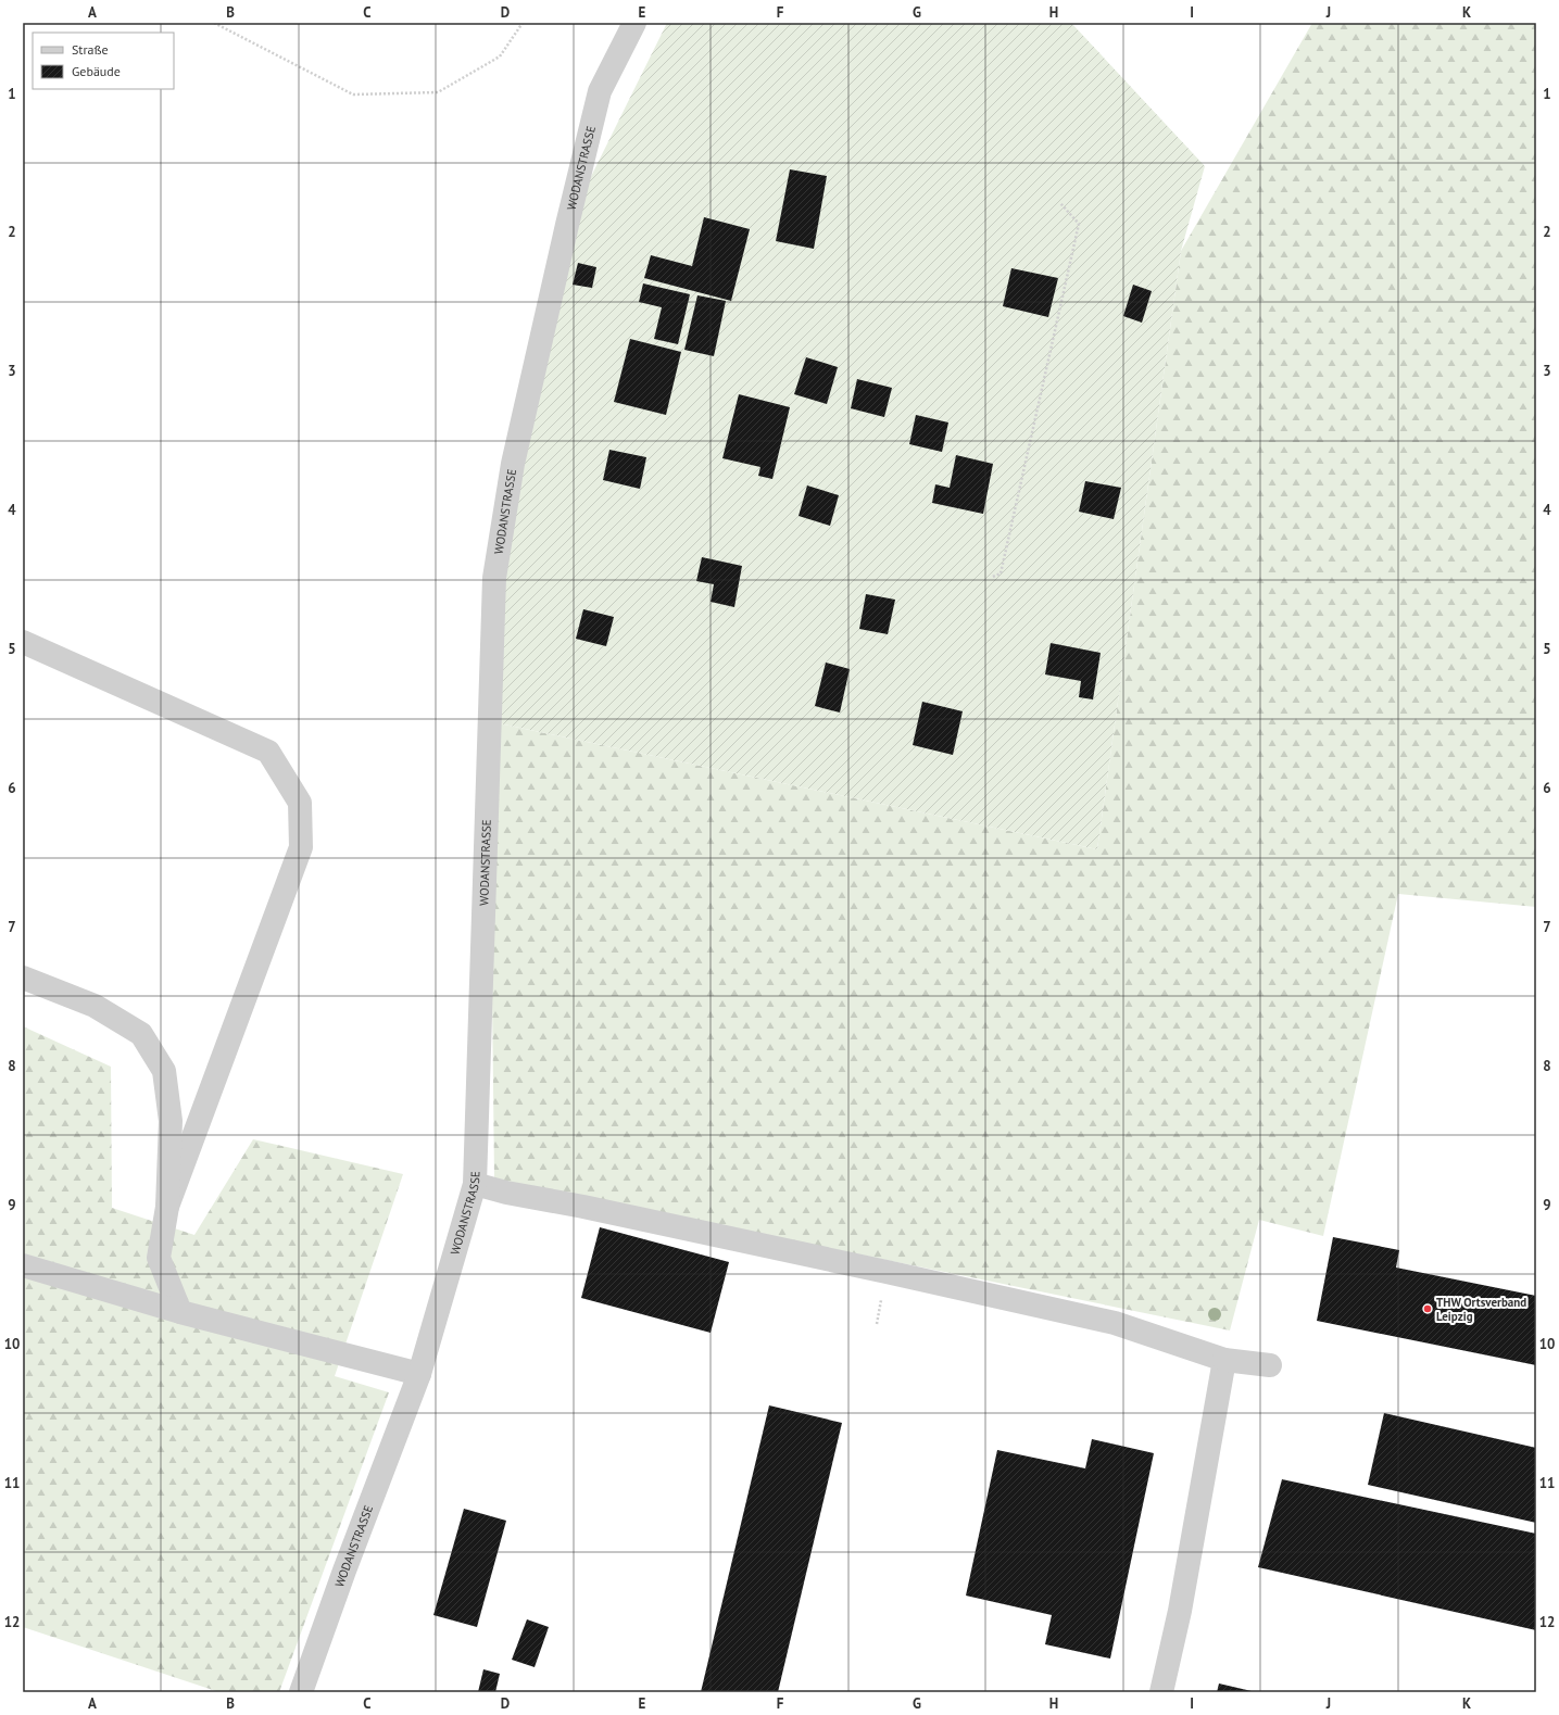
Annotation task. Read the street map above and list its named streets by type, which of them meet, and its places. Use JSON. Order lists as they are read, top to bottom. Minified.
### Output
{"streets":{"street":["WODANSTRASSE"]},"places":["THW Ortsverband Leipzig"],"legend":["Straße","Gebäude"],"grid":{"columns":["A","B","C","D","E","F","G","H","I","J","K"],"rows":["1","2","3","4","5","6","7","8","9","10","11","12"]}}
